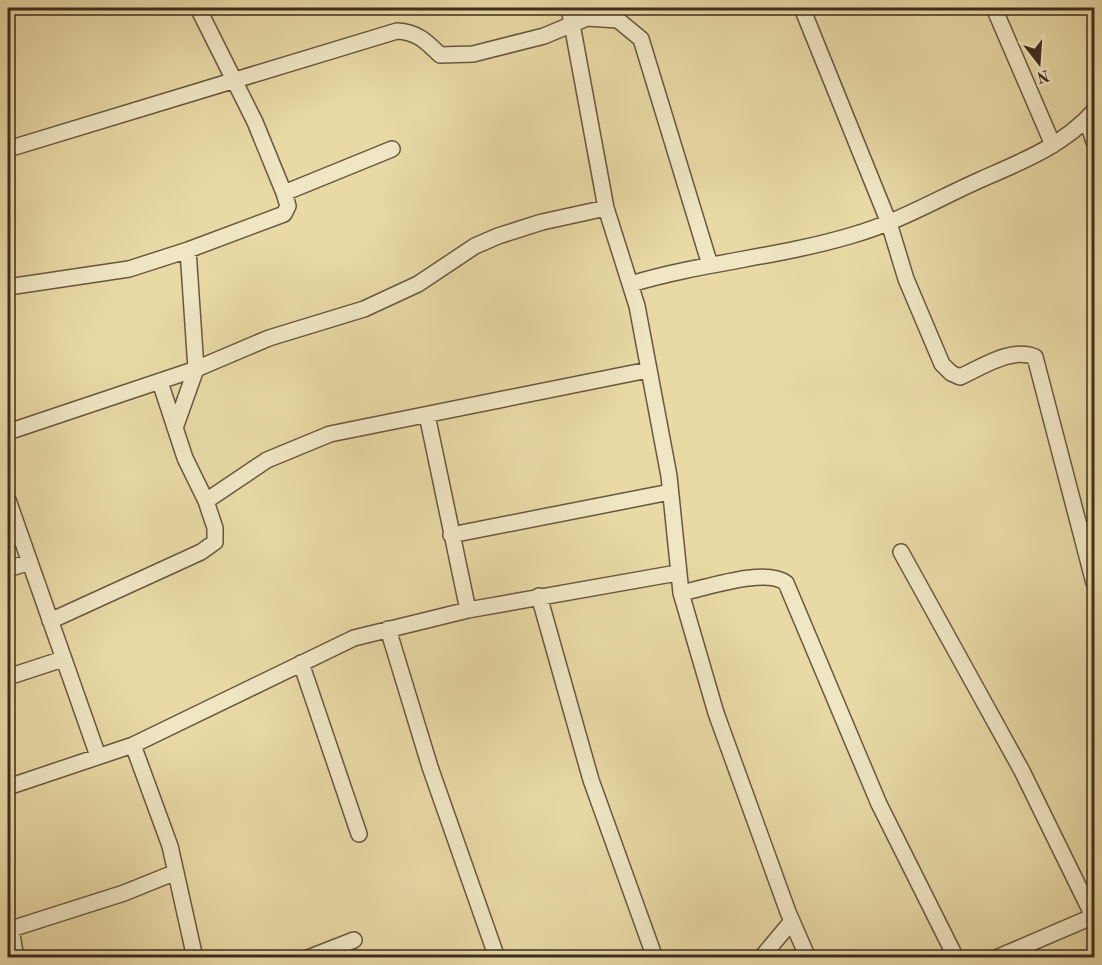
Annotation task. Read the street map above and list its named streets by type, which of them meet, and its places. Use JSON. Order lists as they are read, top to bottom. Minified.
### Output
{"north":"bottom"}
